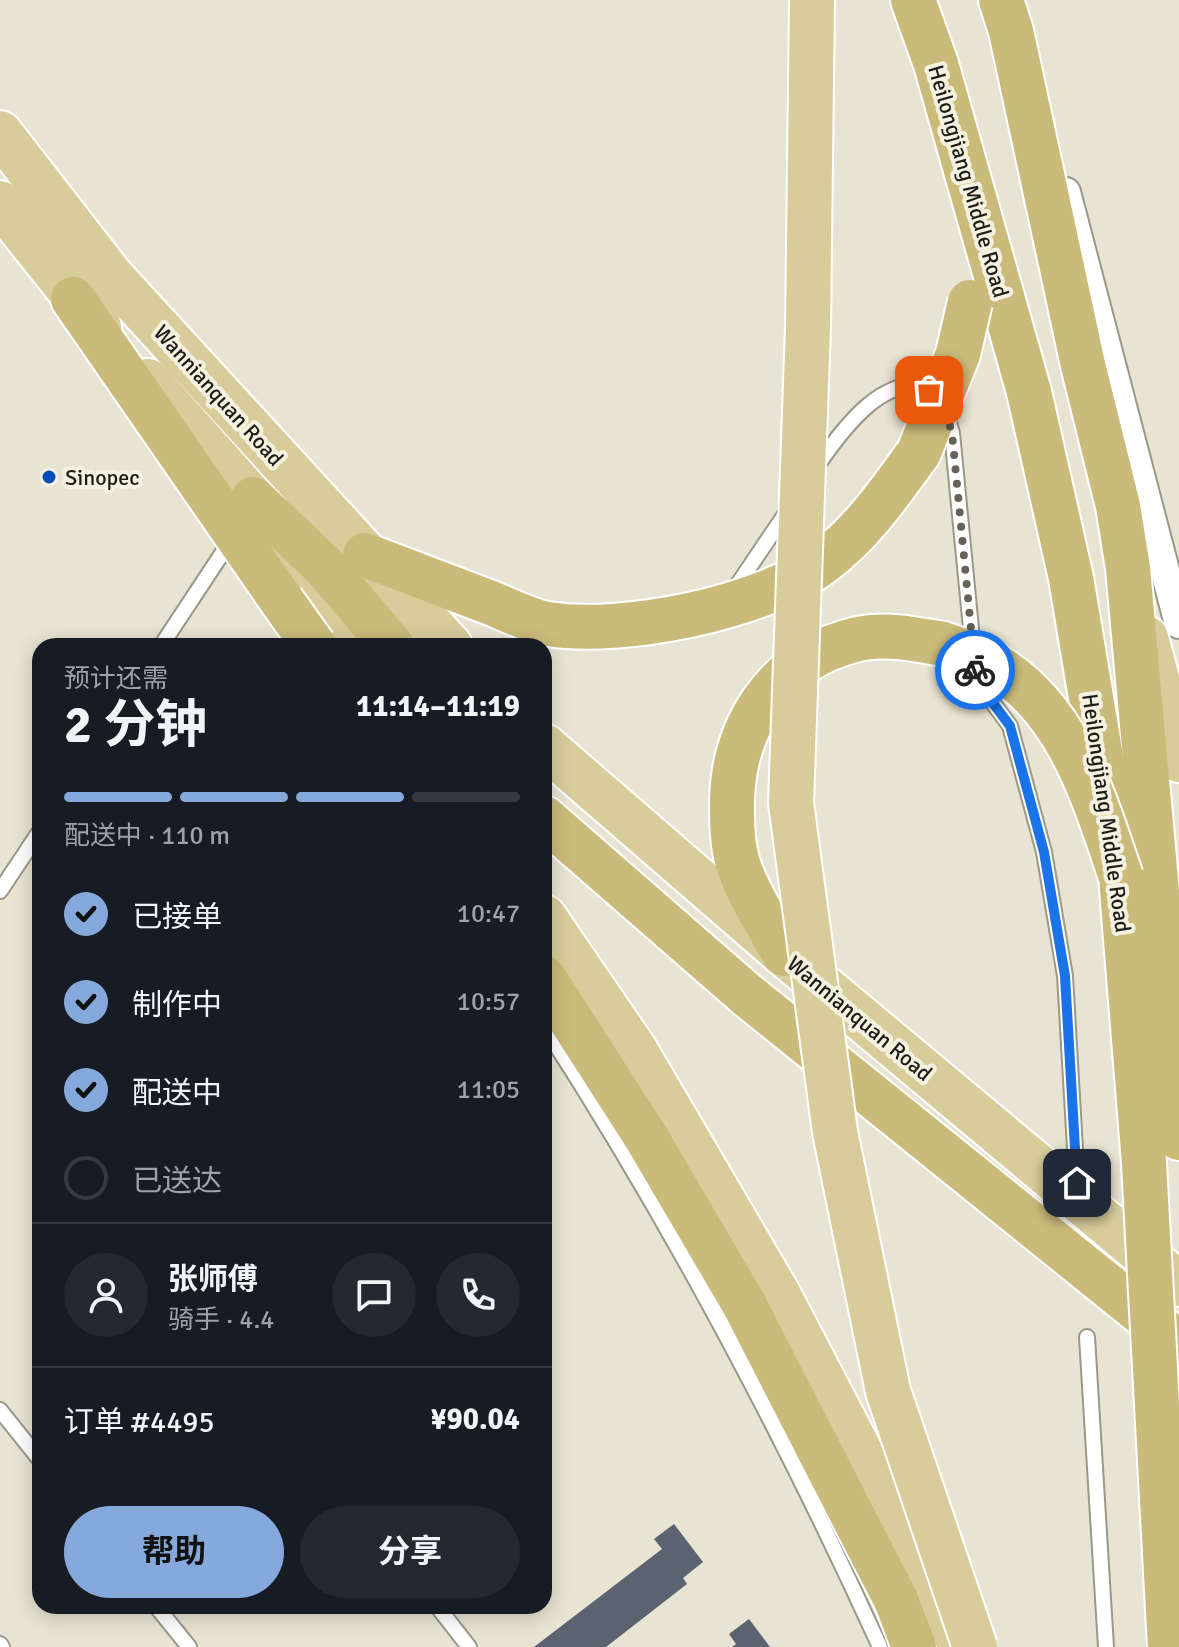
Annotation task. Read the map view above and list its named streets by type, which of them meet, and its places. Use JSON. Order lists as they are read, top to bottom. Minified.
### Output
{"streets":{"highway":["Heilongjiang Middle Road"],"main road":["Wannianquan Road"]},"places":["Sinopec"],"page":{"heading":["2 分钟","预计还需","11:14–11:19"],"panel":["张师傅","骑手 · 4.4","订单 #4495","¥90.04"],"bar":"配送中 · 110 m","list":[["已接单","10:47"],["制作中","10:57"],["配送中","11:05"],"已送达"],"buttons":["帮助","分享"]}}
